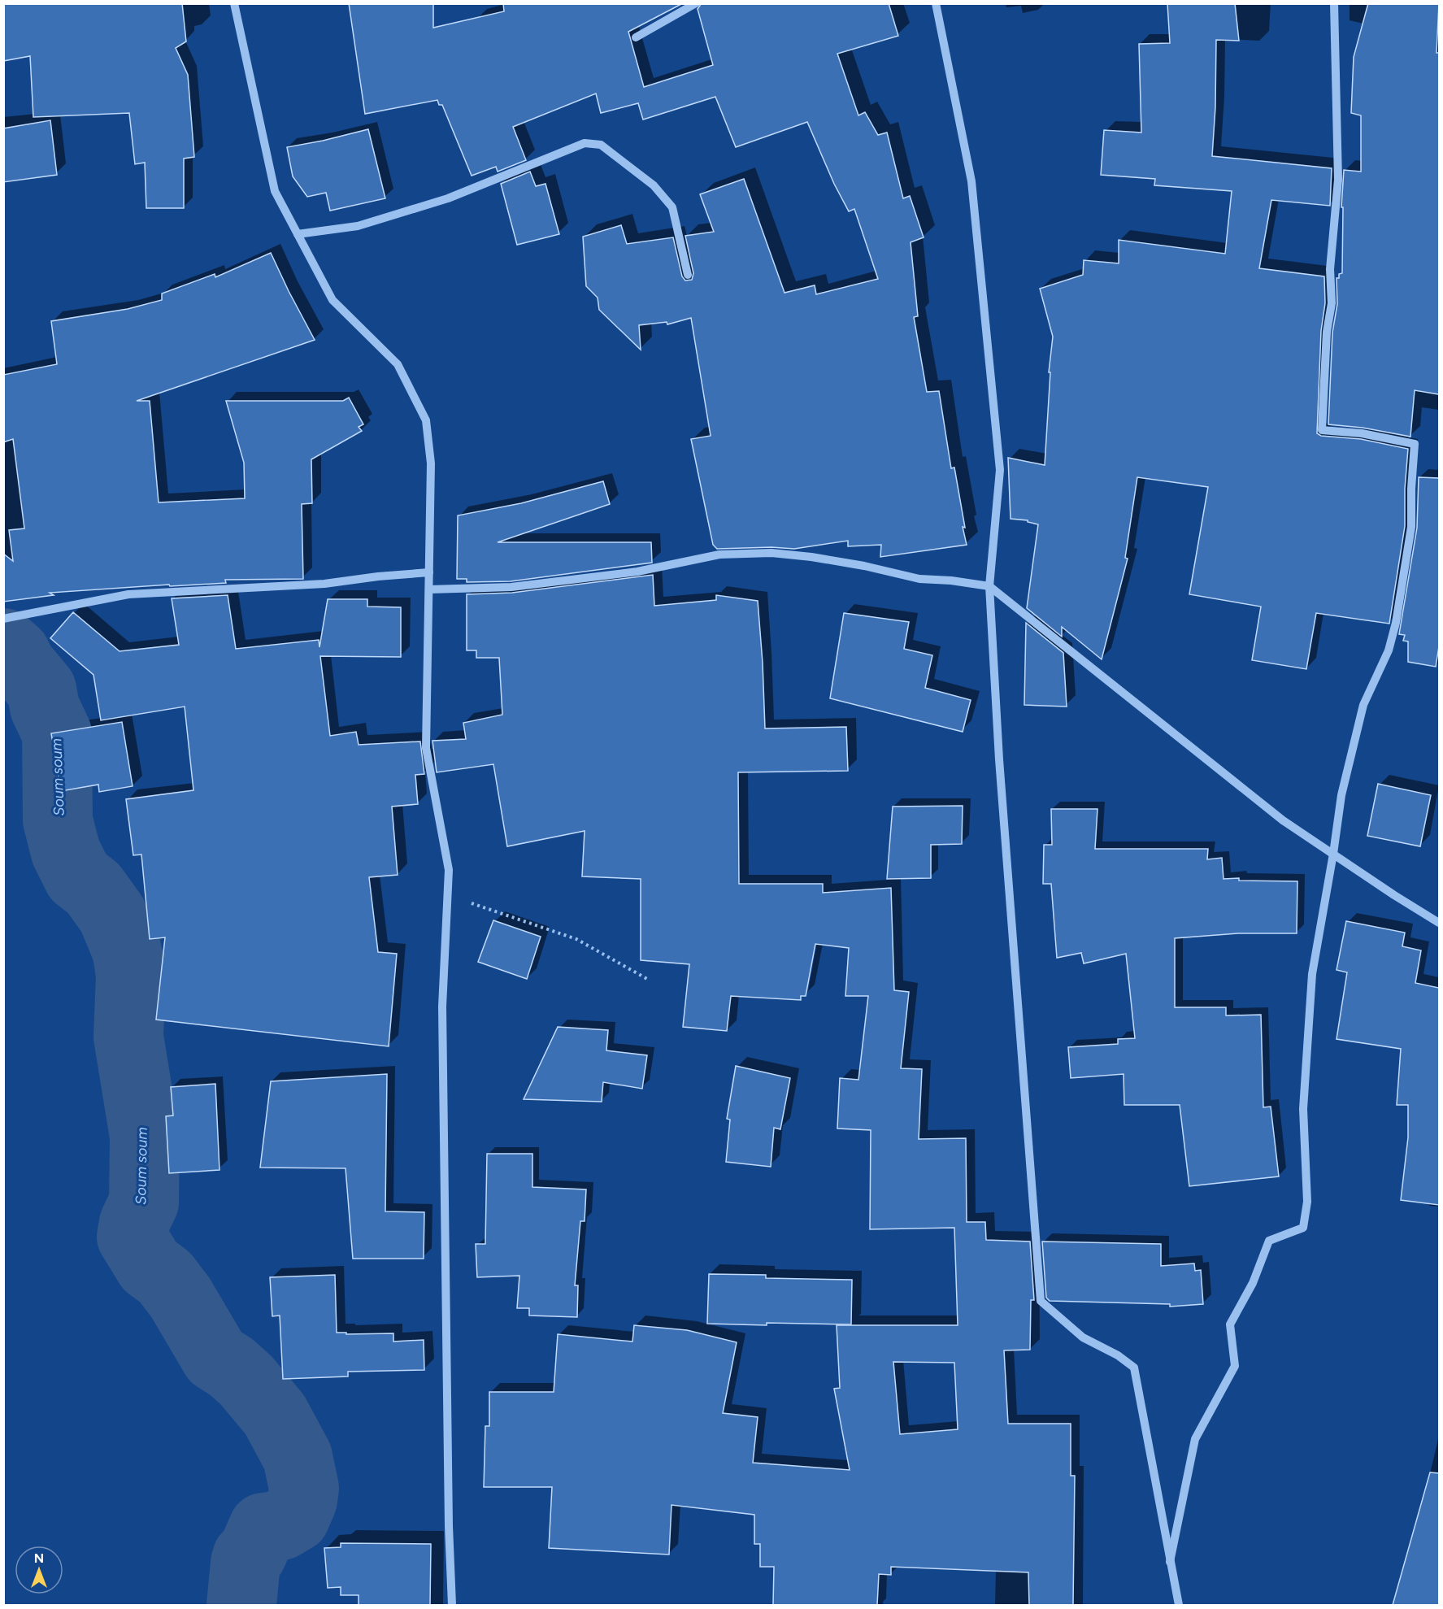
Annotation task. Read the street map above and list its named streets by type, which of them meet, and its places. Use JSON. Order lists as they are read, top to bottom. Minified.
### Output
{"water":["Soum soum"],"north":"top"}
